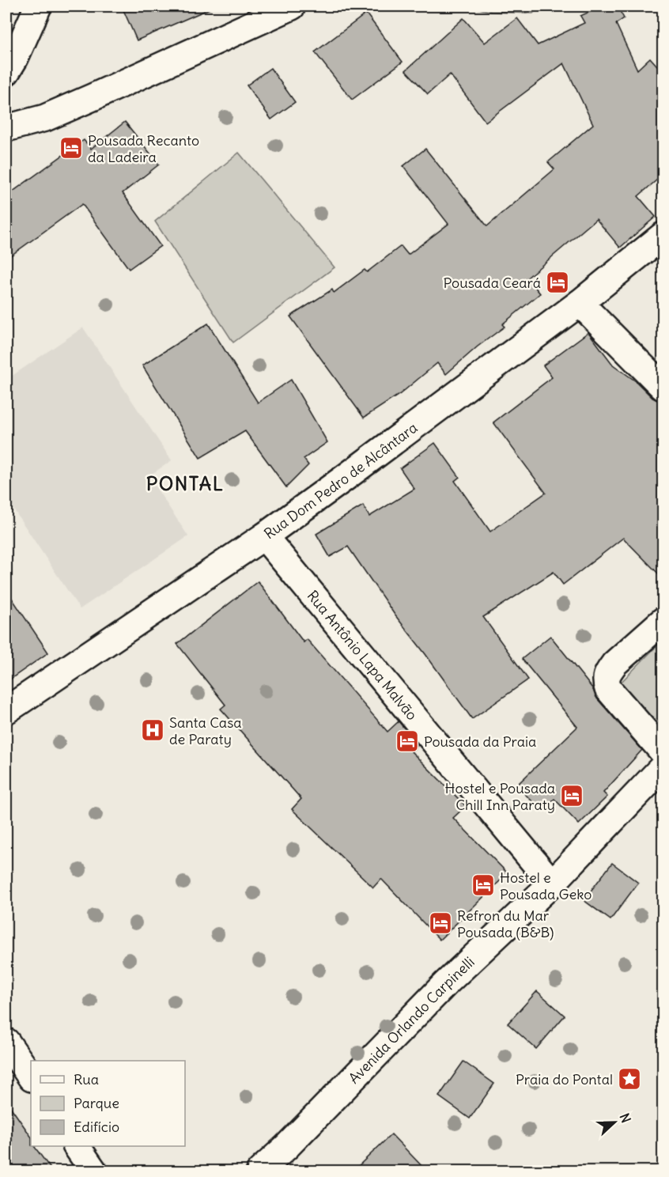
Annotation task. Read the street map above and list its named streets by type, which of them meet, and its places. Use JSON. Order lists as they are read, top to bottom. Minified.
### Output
{"streets":{"street":["Rua Dom Pedro de Alcântara","Rua Antônio Lapa Malvão","Avenida Orlando Carpinelli"]},"crossings":[["Rua Dom Pedro de Alcântara","Rua Antônio Lapa Malvão"],["Rua Antônio Lapa Malvão","Avenida Orlando Carpinelli"]],"districts":["PONTAL"],"places":{"hotel":["Pousada Recanto da Ladeira","Pousada Ceará","Pousada da Praia","Hostel e Pousada Chill Inn Paraty","Hostel e Pousada Geko","Refron du Mar Pousada (B&B)"],"hospital":["Santa Casa de Paraty"],"place":["Praia do Pontal"]},"legend":["Rua","Parque","Edifício"],"north":"right"}
